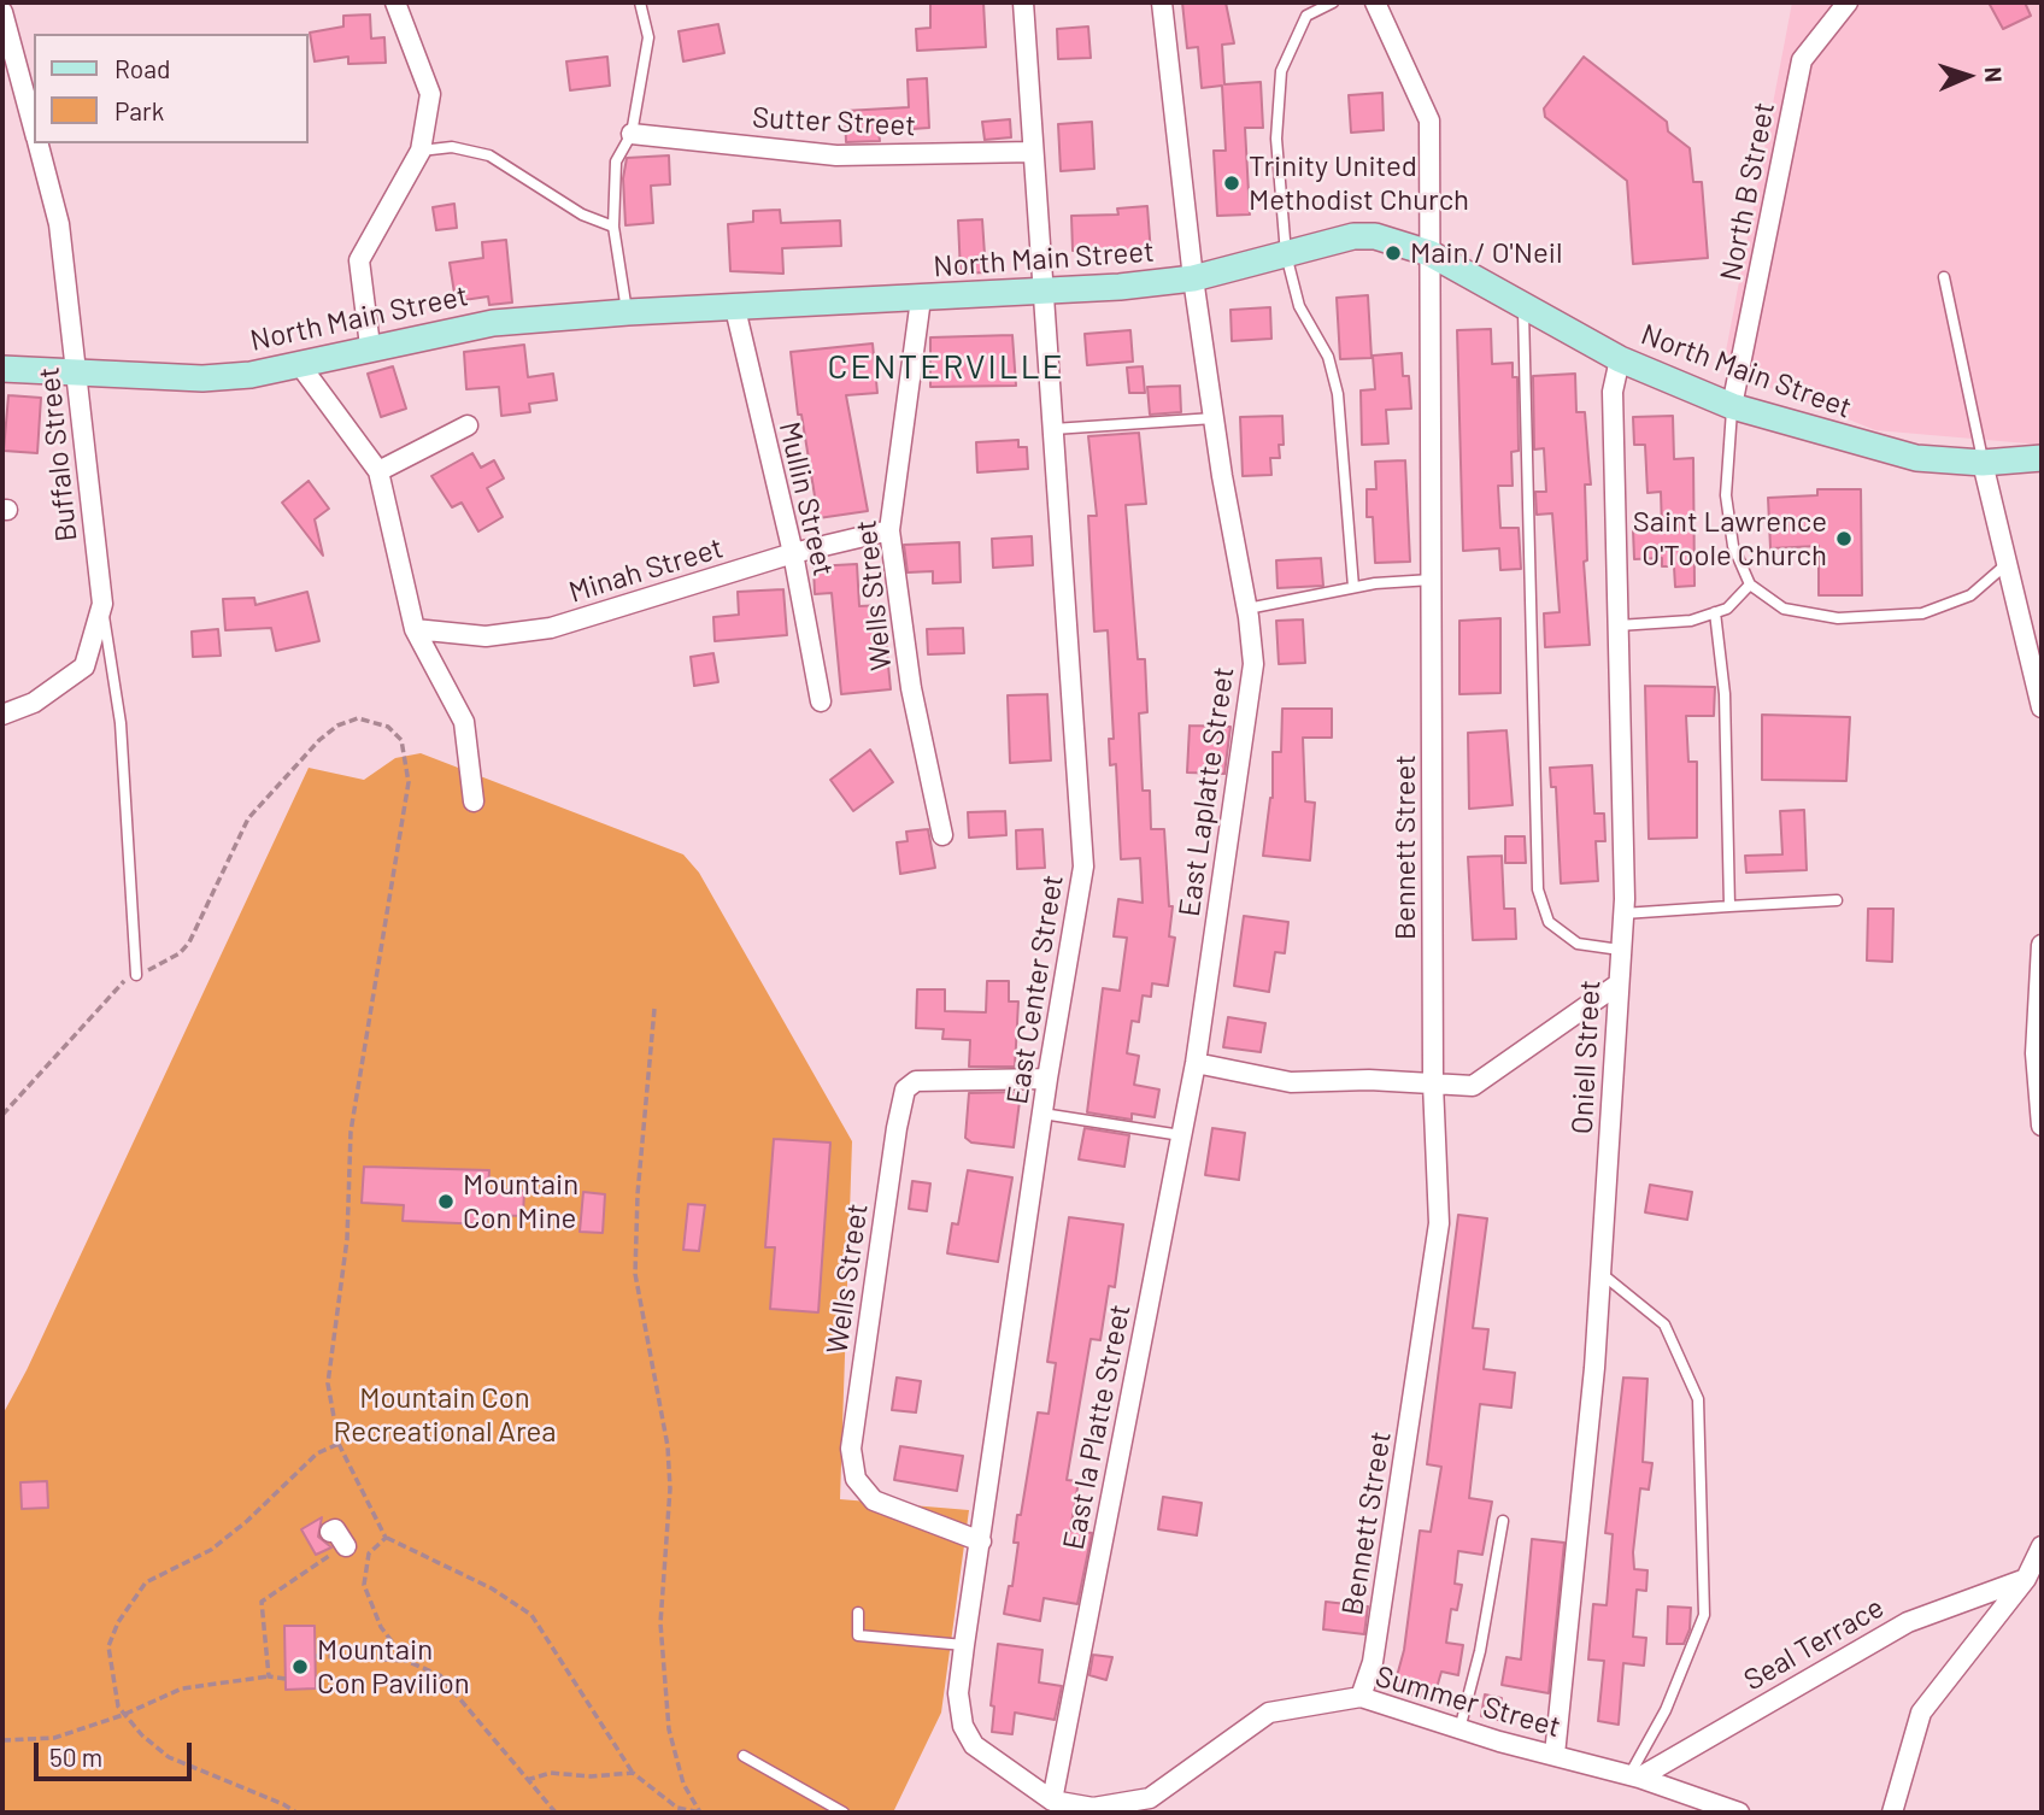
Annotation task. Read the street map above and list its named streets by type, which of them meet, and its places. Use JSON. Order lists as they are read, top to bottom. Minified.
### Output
{"streets":{"main road":["North Main Street"],"street":["Sutter Street","North B Street","Buffalo Street","Mullin Street","Minah Street","Wells Street","East Laplatte Street","Bennett Street","East Center Street","Oniell Street","East la Platte Street","Seal Terrace","Summer Street"]},"crossings":[["Sutter Street","East Center Street"],["North B Street","North Main Street"],["North Main Street","Buffalo Street"],["North Main Street","Mullin Street"],["North Main Street","Wells Street"],["North Main Street","East Laplatte Street"],["North Main Street","Bennett Street"],["North Main Street","East Center Street"],["North Main Street","Oniell Street"],["Mullin Street","Minah Street"],["Minah Street","Wells Street"],["Wells Street","East Center Street"],["East Laplatte Street","East la Platte Street"],["Bennett Street","Summer Street"],["East Center Street","Summer Street"],["Oniell Street","Summer Street"],["East la Platte Street","Summer Street"],["Seal Terrace","Summer Street"]],"districts":["CENTERVILLE"],"parks":["Mountain Con Recreational Area"],"places":["Trinity United Methodist Church","Main / O'Neil","Saint Lawrence O'Toole Church","Mountain Con Mine","Mountain Con Pavilion"],"legend":["Road","Park"],"scale_bar":"50 m","north":"right"}
